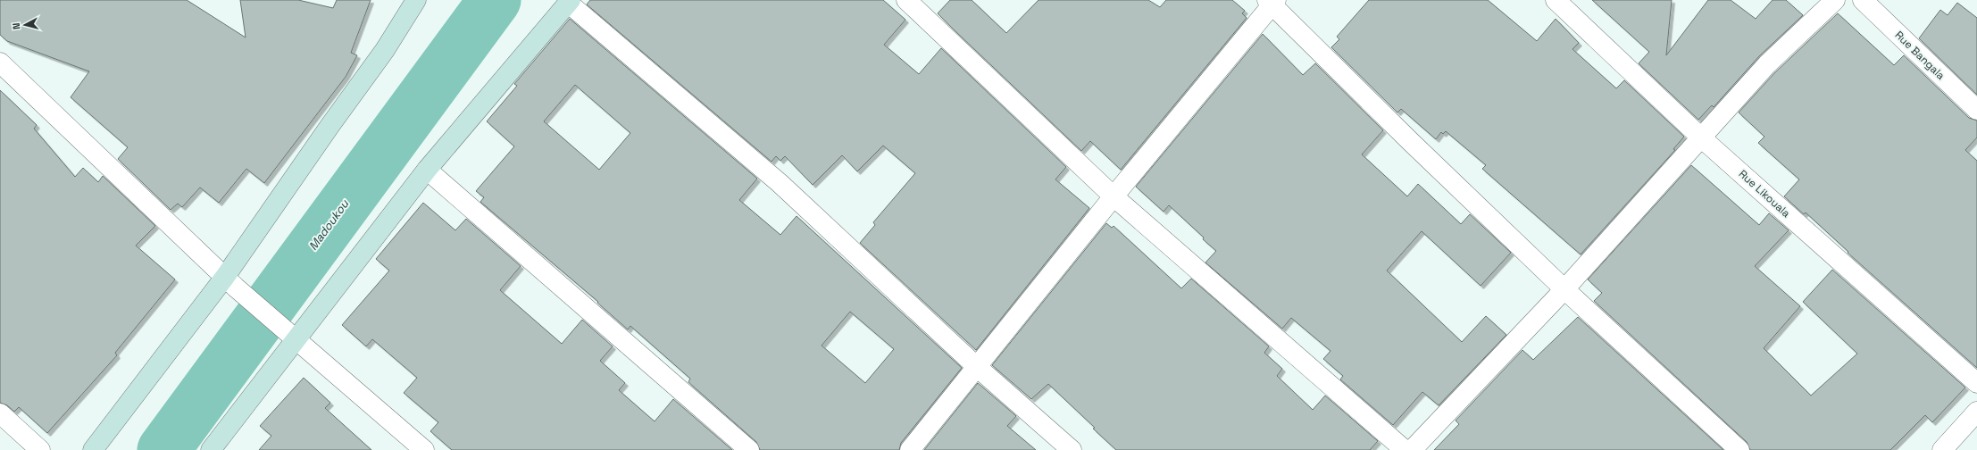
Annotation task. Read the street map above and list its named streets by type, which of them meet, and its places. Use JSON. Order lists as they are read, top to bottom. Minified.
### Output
{"streets":{"street":["Rue Bangala","Rue Likouala"]},"water":["Madoukou"],"north":"left"}
